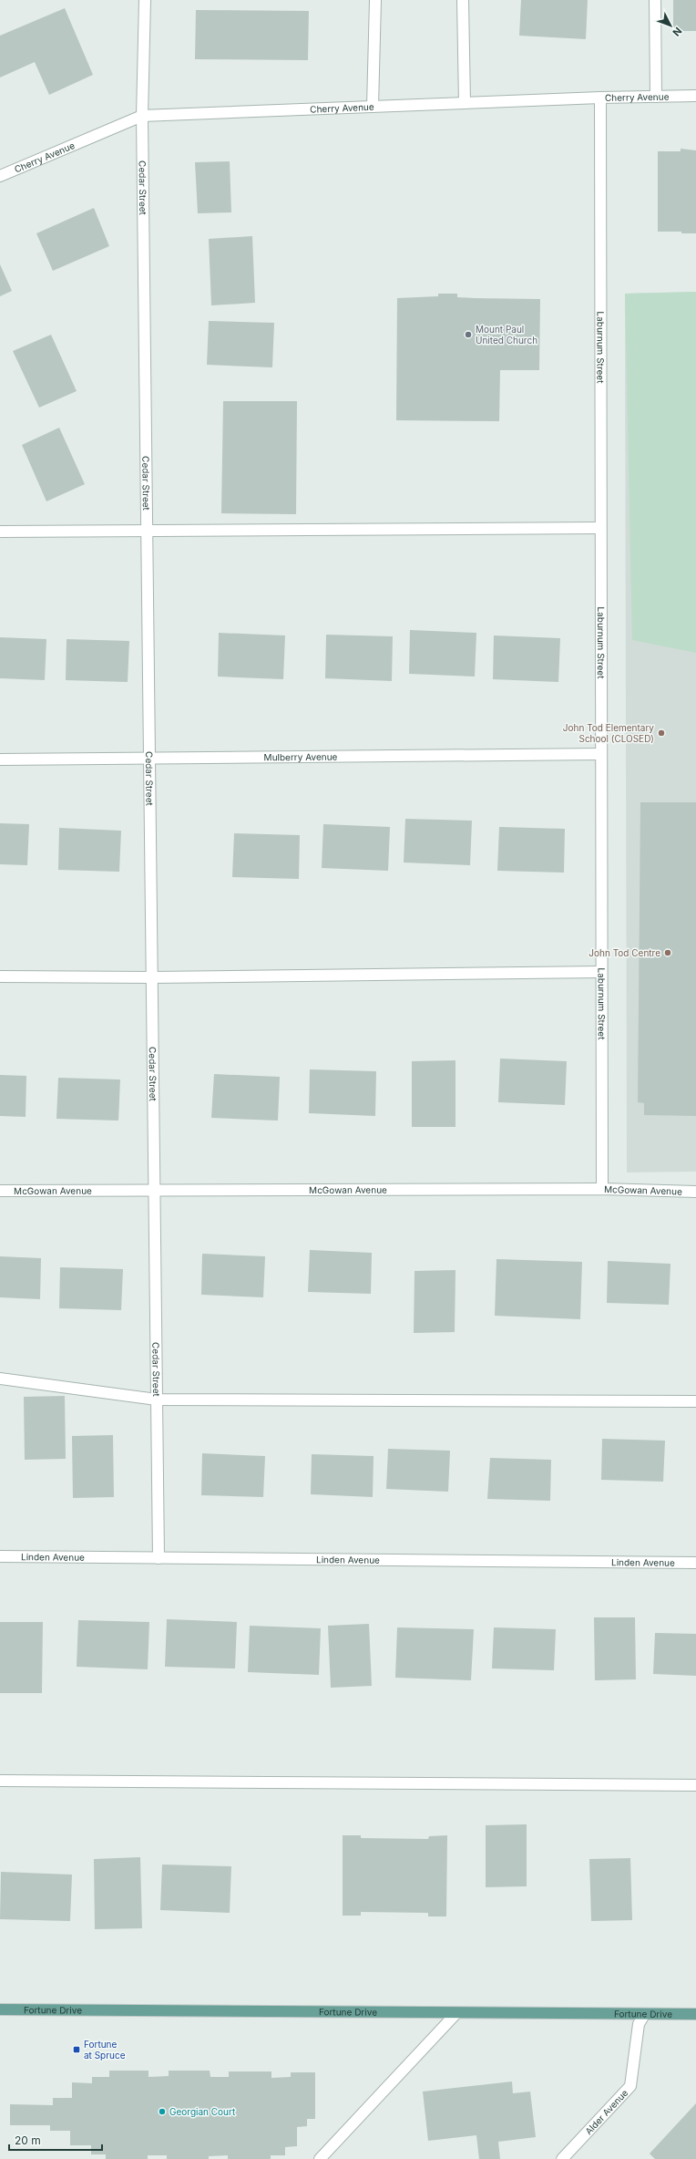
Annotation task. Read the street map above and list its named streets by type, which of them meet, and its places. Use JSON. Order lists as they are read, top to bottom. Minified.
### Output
{"streets":{"main road":["Fortune Drive"],"street":["Cherry Avenue","Cedar Street","Laburnum Street","Mulberry Avenue","McGowan Avenue","Linden Avenue","Alder Avenue"]},"crossings":[["Cherry Avenue","Cedar Street"],["Cherry Avenue","Laburnum Street"],["Cedar Street","Mulberry Avenue"],["Cedar Street","McGowan Avenue"],["Cedar Street","Linden Avenue"],["Laburnum Street","Mulberry Avenue"],["Laburnum Street","McGowan Avenue"],["Fortune Drive","Alder Avenue"]],"places":{"other":["Mount Paul United Church","John Tod Elementary School (CLOSED)","John Tod Centre","Georgian Court"],"transit":["Fortune at Spruce"]},"scale_bar":"20 m","north":"bottom right"}
